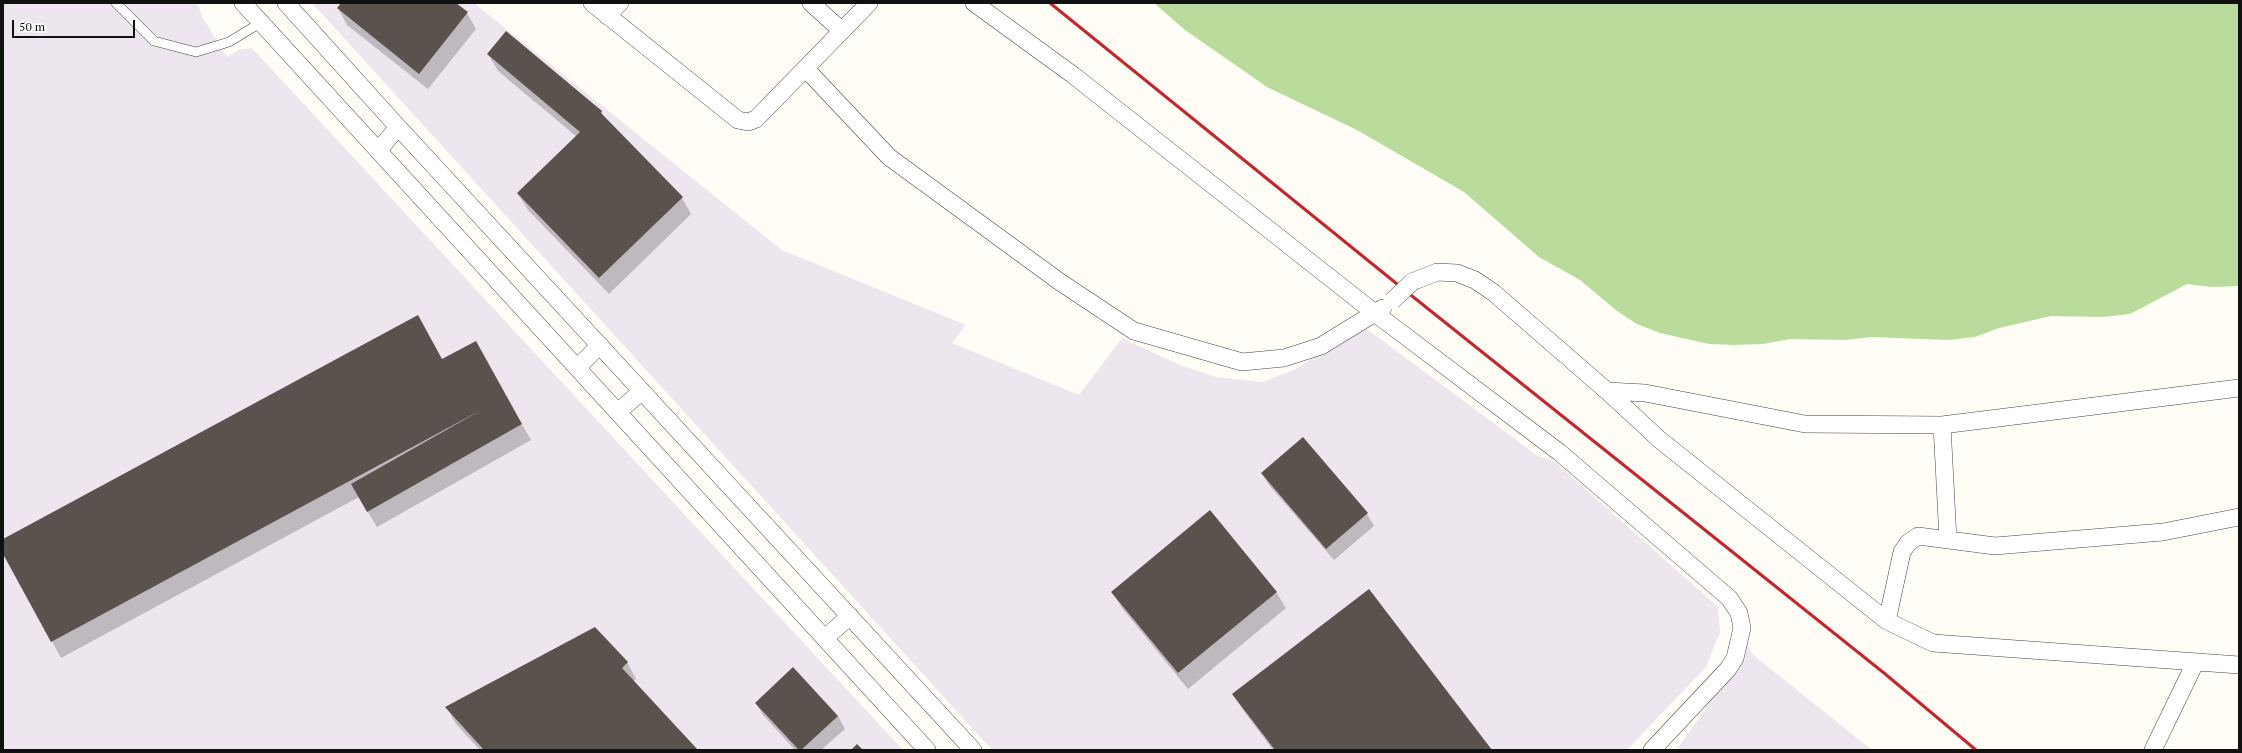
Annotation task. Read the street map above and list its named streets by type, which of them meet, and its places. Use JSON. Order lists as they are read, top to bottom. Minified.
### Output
{"scale_bar":"50 m"}
